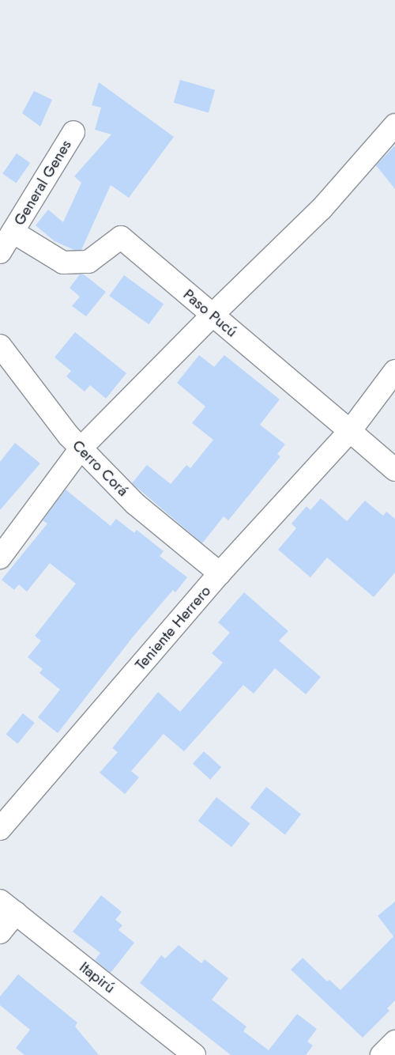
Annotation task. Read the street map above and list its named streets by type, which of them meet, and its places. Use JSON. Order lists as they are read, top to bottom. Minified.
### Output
{"streets":{"street":["General Genes","Paso Pucú","Cerro Corá","Teniente Herrero","Itapirú"]},"crossings":[["General Genes","Paso Pucú"],["Paso Pucú","Teniente Herrero"],["Cerro Corá","Teniente Herrero"]]}
